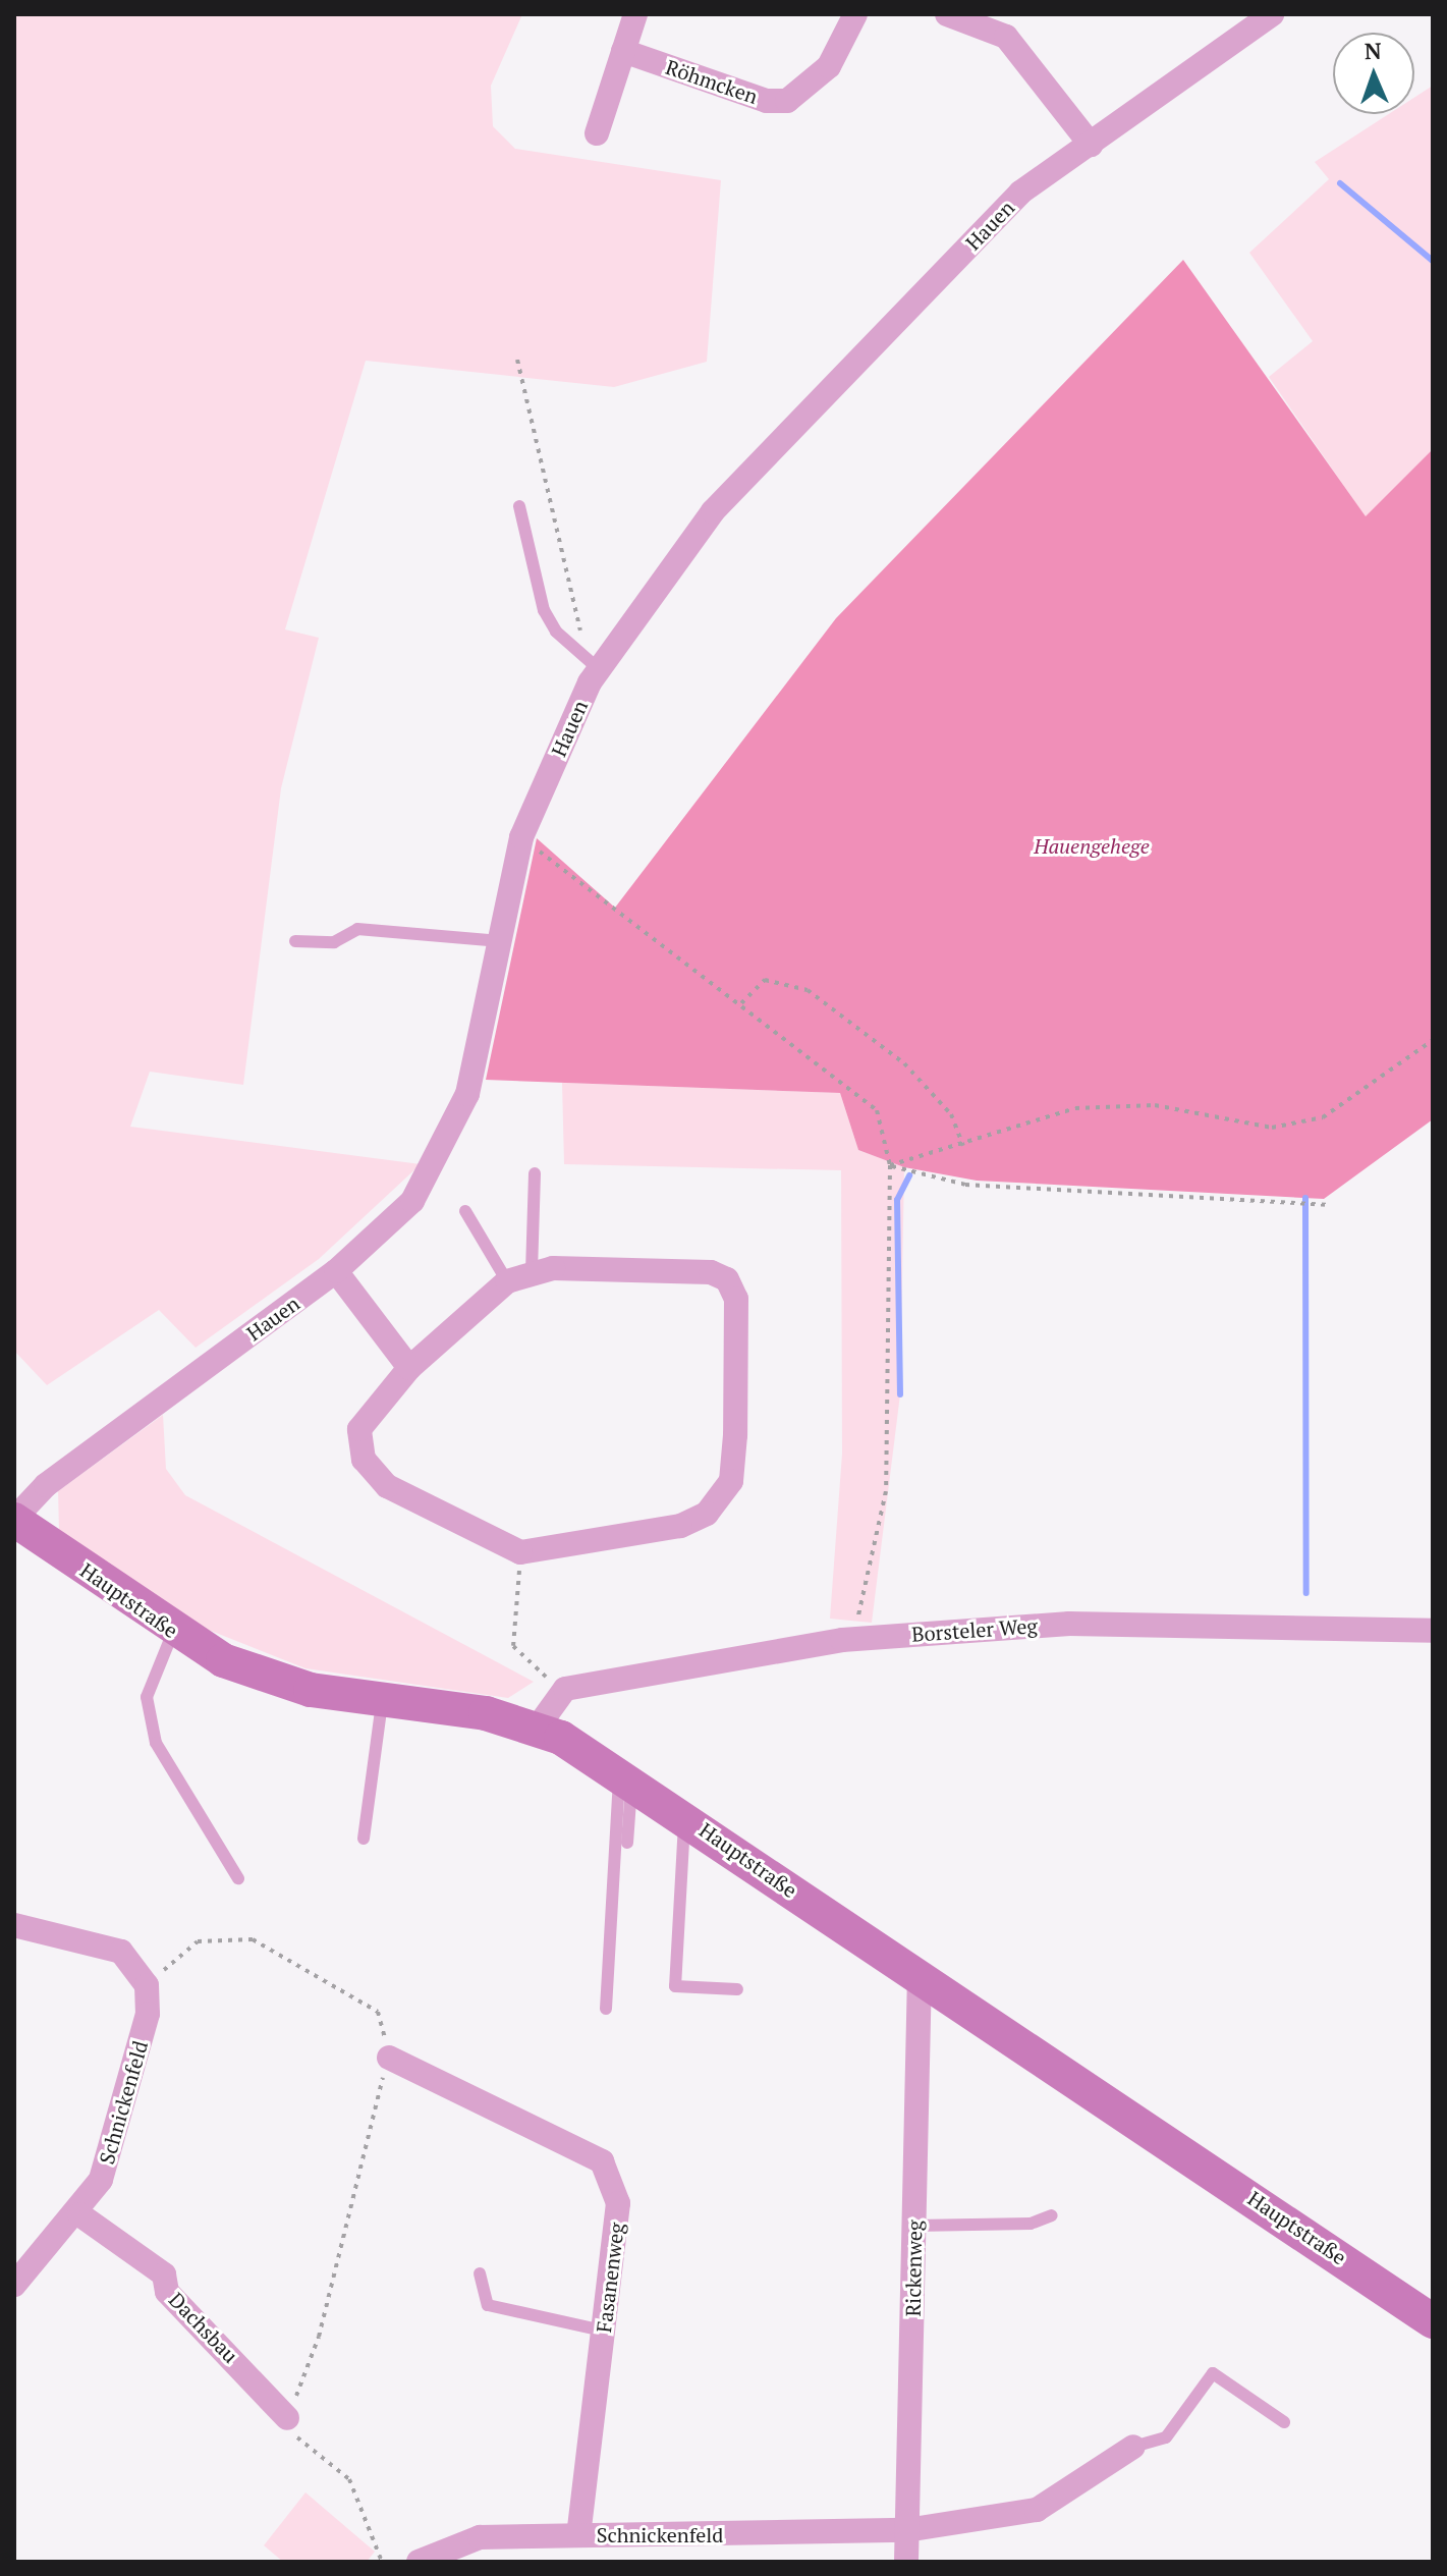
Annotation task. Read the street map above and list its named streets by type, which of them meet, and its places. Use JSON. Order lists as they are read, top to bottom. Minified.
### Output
{"streets":{"main road":["Hauptstraße"],"street":["Röhmcken","Hauen","Borsteler Weg","Schnickenfeld","Rickenweg","Fasanenweg","Dachsbau"]},"crossings":[["Hauen","Hauptstraße"],["Hauptstraße","Rickenweg"],["Schnickenfeld","Rickenweg"],["Schnickenfeld","Fasanenweg"],["Schnickenfeld","Dachsbau"]],"parks":["Hauengehege"],"north":"top"}
